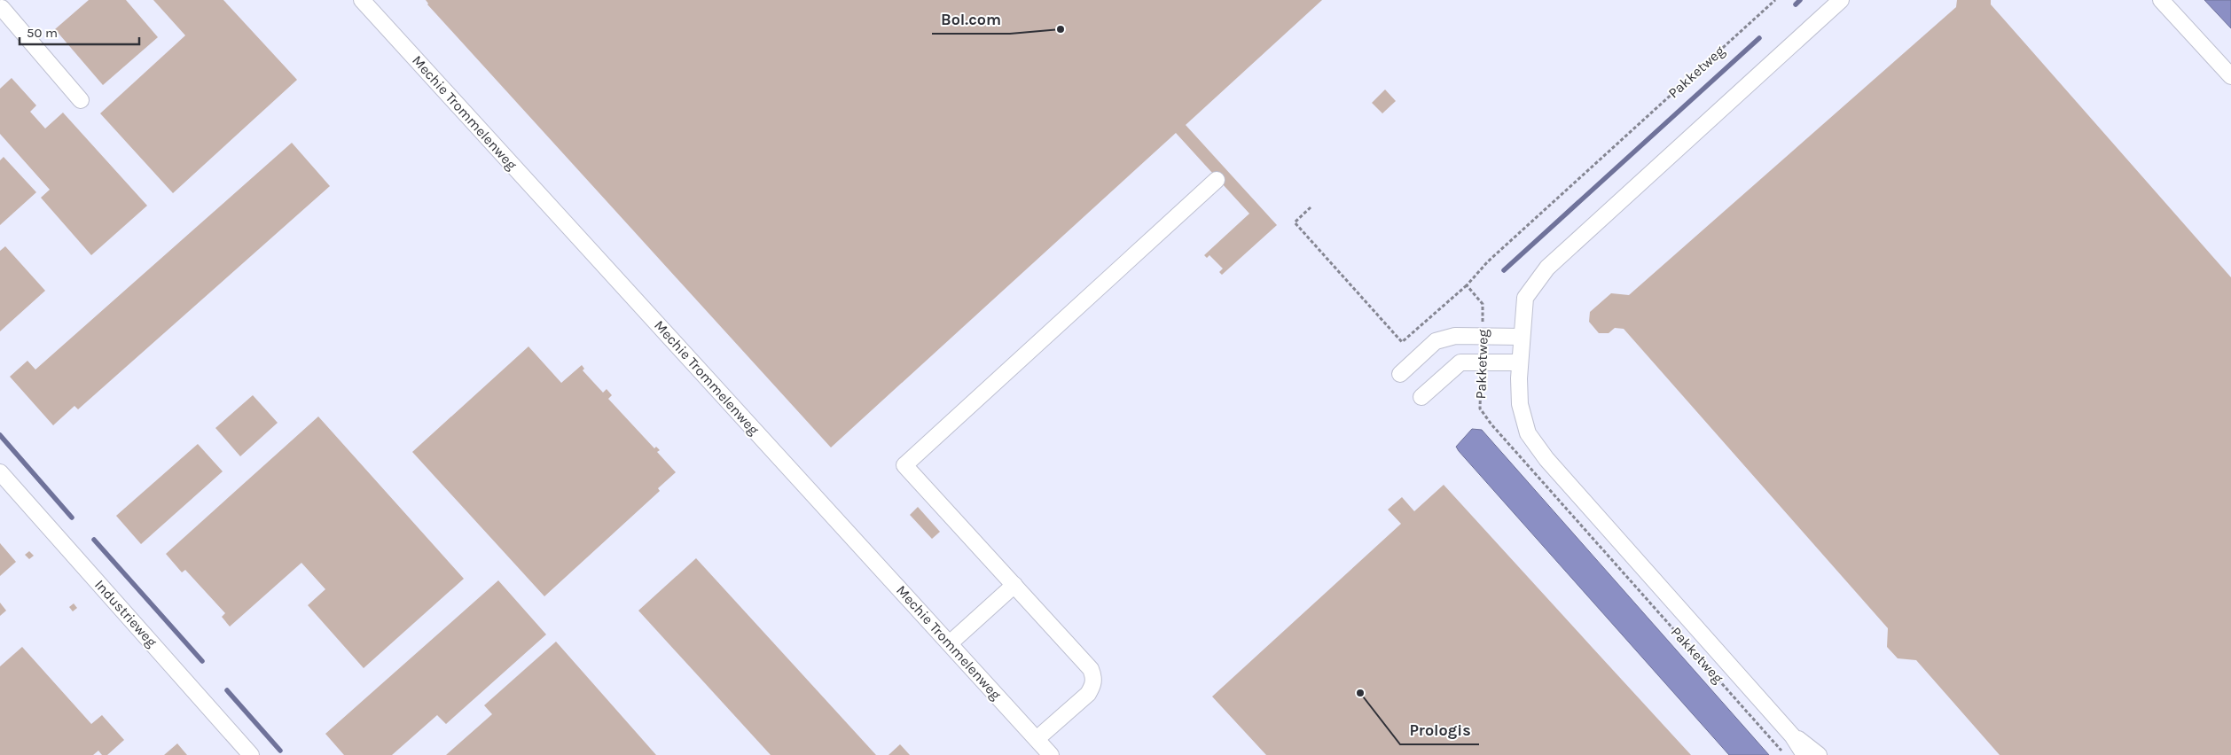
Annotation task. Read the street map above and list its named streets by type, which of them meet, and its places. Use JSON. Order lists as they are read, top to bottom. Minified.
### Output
{"streets":{"street":["Pakketweg","Mechie Trommelenweg","Industrieweg"]},"places":["Bol.com","Prologis"],"scale_bar":"50 m"}
